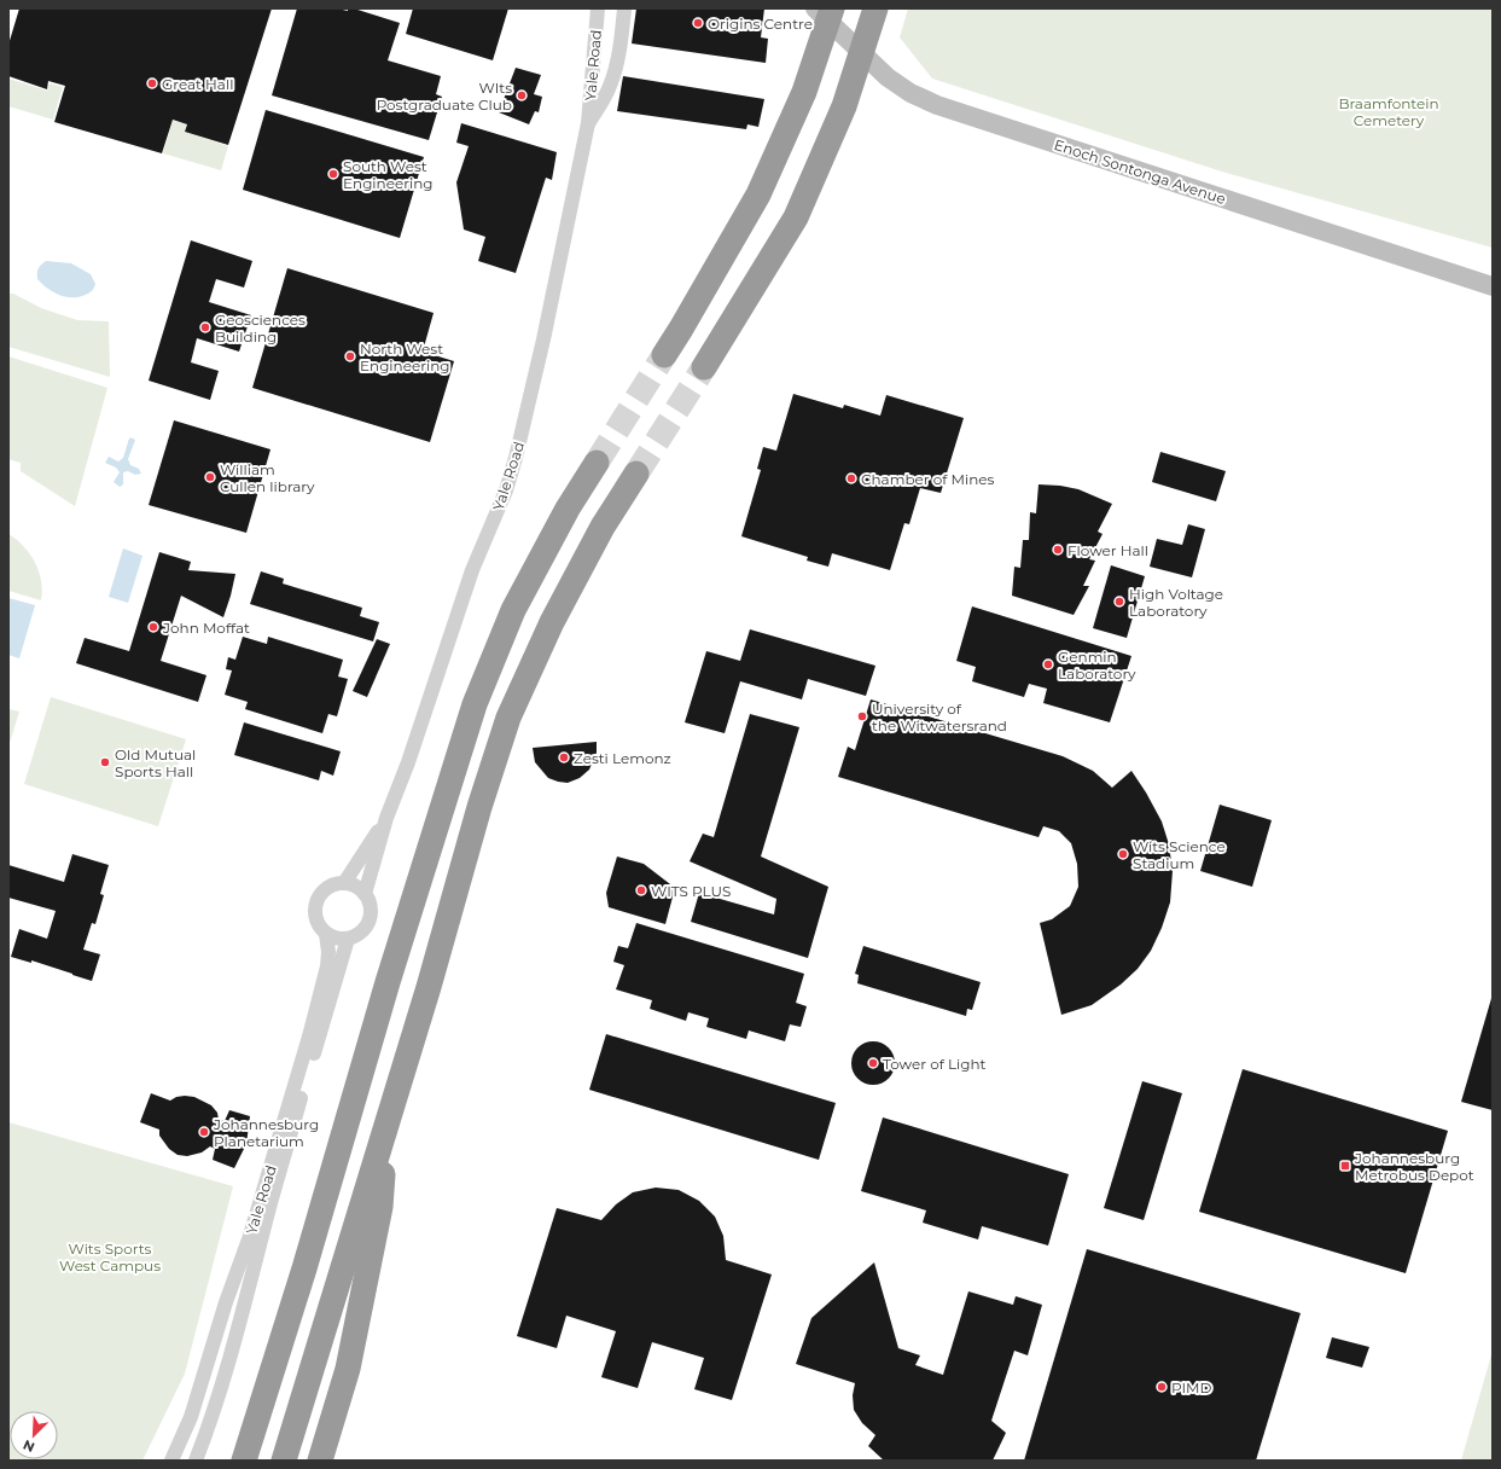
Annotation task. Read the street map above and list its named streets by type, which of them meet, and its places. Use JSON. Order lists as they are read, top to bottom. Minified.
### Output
{"streets":{"main road":["Enoch Sontonga Avenue"],"street":["Yale Road"]},"parks":["Braamfontein Cemetery","Wits Sports West Campus"],"places":{"other":["Origins Centre","Great Hall","WIts Postgraduate Club","South West Engineering","Geosciences Building","North West Engineering","William Cullen library","Chamber of Mines","Flower Hall","High Voltage Laboratory","John Moffat","Genmin Laboratory","University of the Witwatersrand","Zesti Lemonz","Old Mutual Sports Hall","Wits Science Stadium","WITS PLUS","Tower of Light","Johannesburg Planetarium","PIMD"],"transit":["Johannesburg Metrobus Depot"]},"north":"bottom left"}
